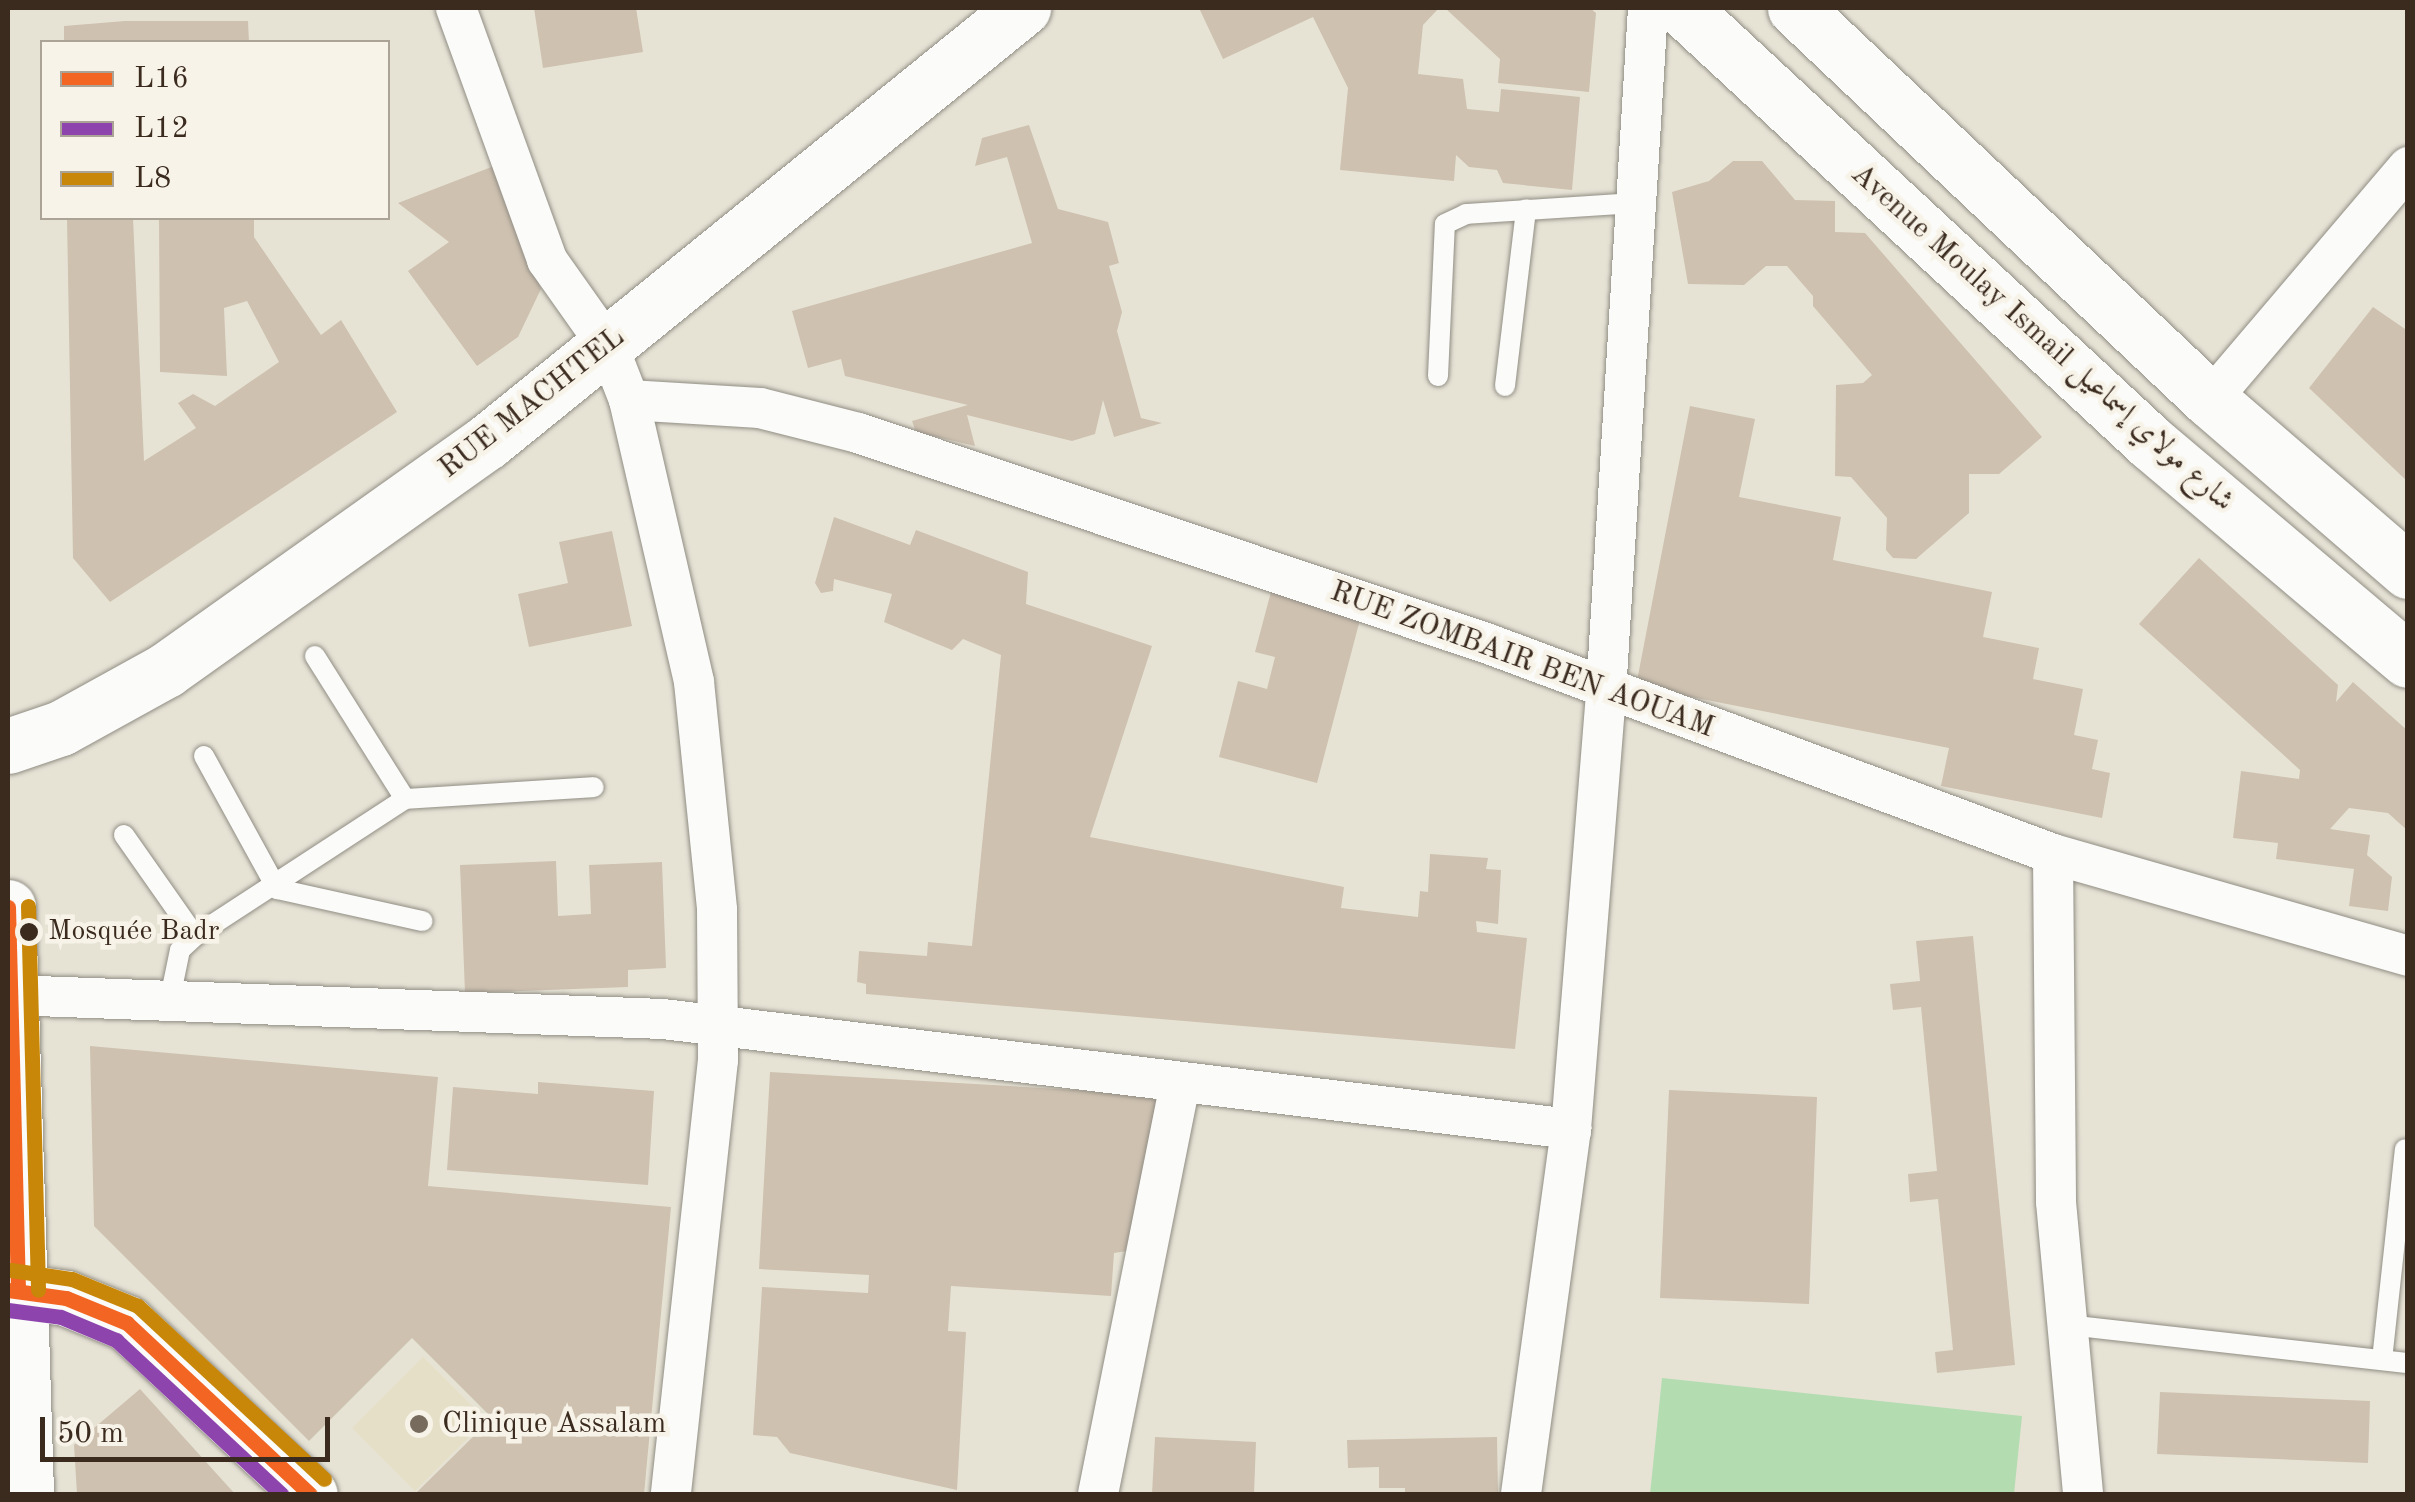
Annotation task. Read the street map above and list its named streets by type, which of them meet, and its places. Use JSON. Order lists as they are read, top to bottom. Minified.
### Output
{"streets":{"main road":["Avenue Moulay Ismail شارع مولاي إسماعيل","RUE MACHTEL"],"street":["RUE ZOMBAIR BEN AOUAM"]},"places":["Mosquée Badr","Clinique Assalam"],"lines":["transit line L8","transit line L16","transit line L12"],"legend":["L16","L12","L8"],"scale_bar":"50 m"}
